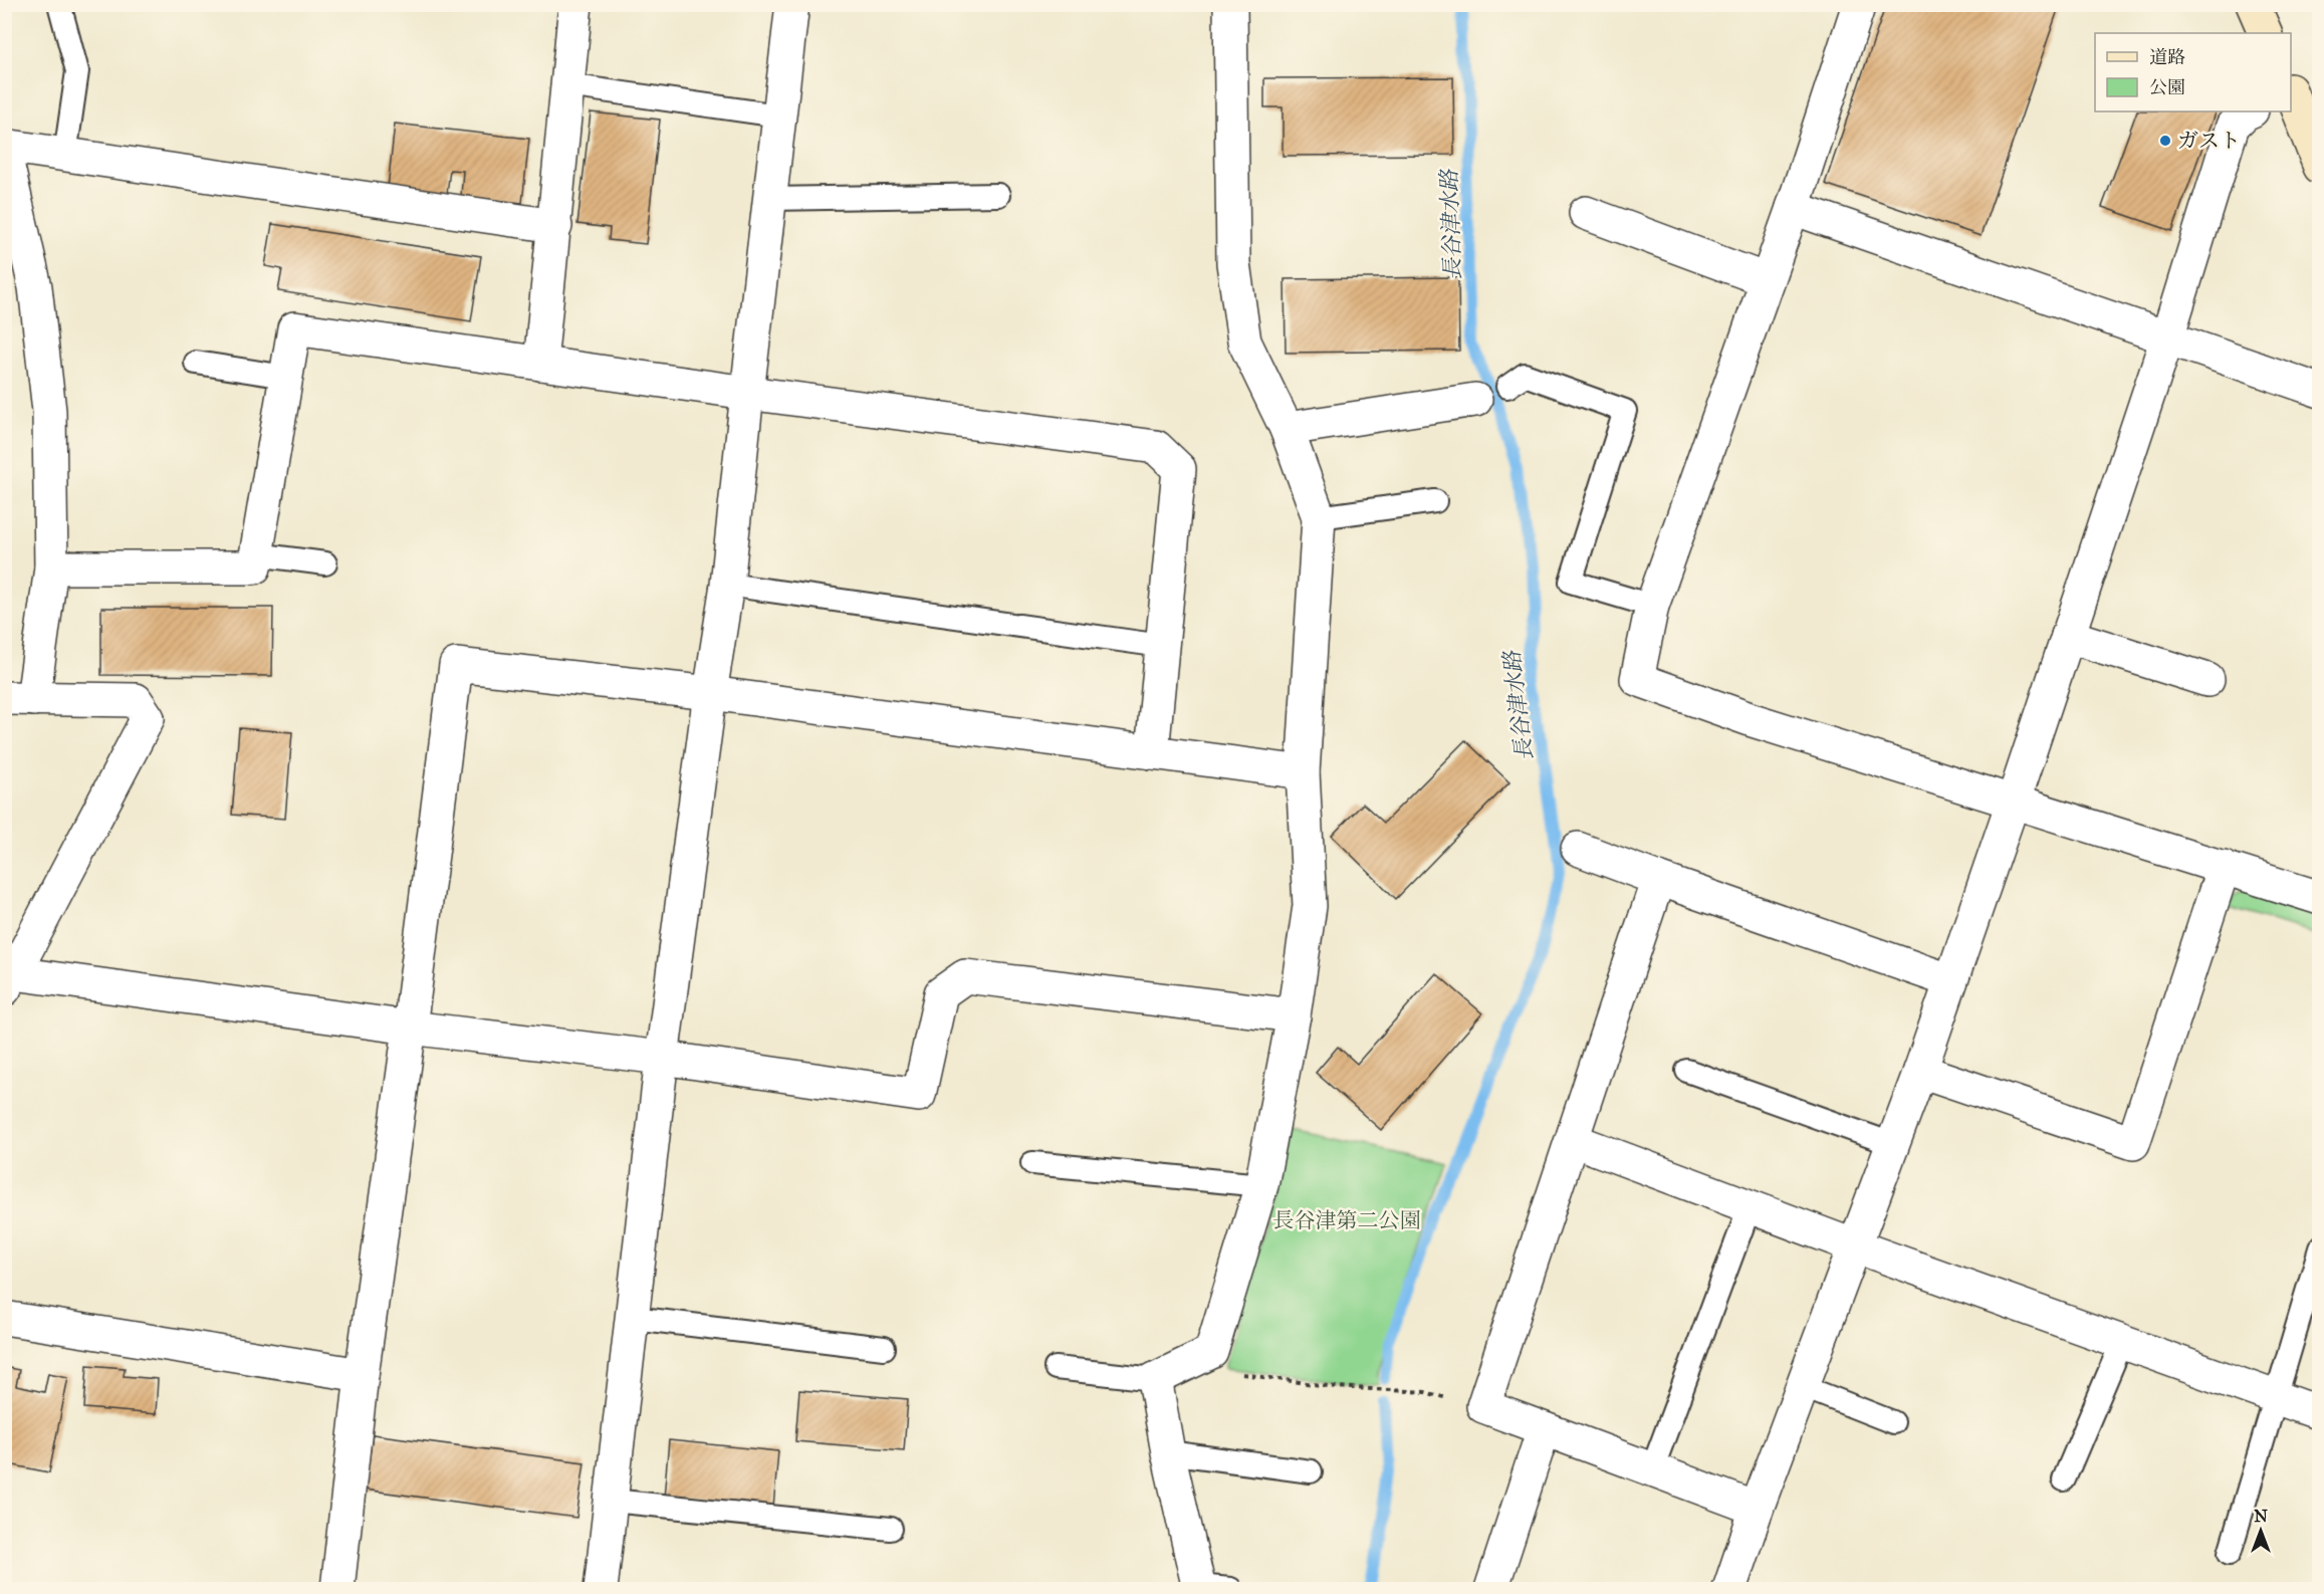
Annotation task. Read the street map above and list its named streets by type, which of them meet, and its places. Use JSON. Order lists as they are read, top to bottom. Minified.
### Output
{"water":["長谷津水路"],"parks":["長谷津第二公園"],"places":["ガスト"],"legend":["道路","公園"],"north":"top"}
